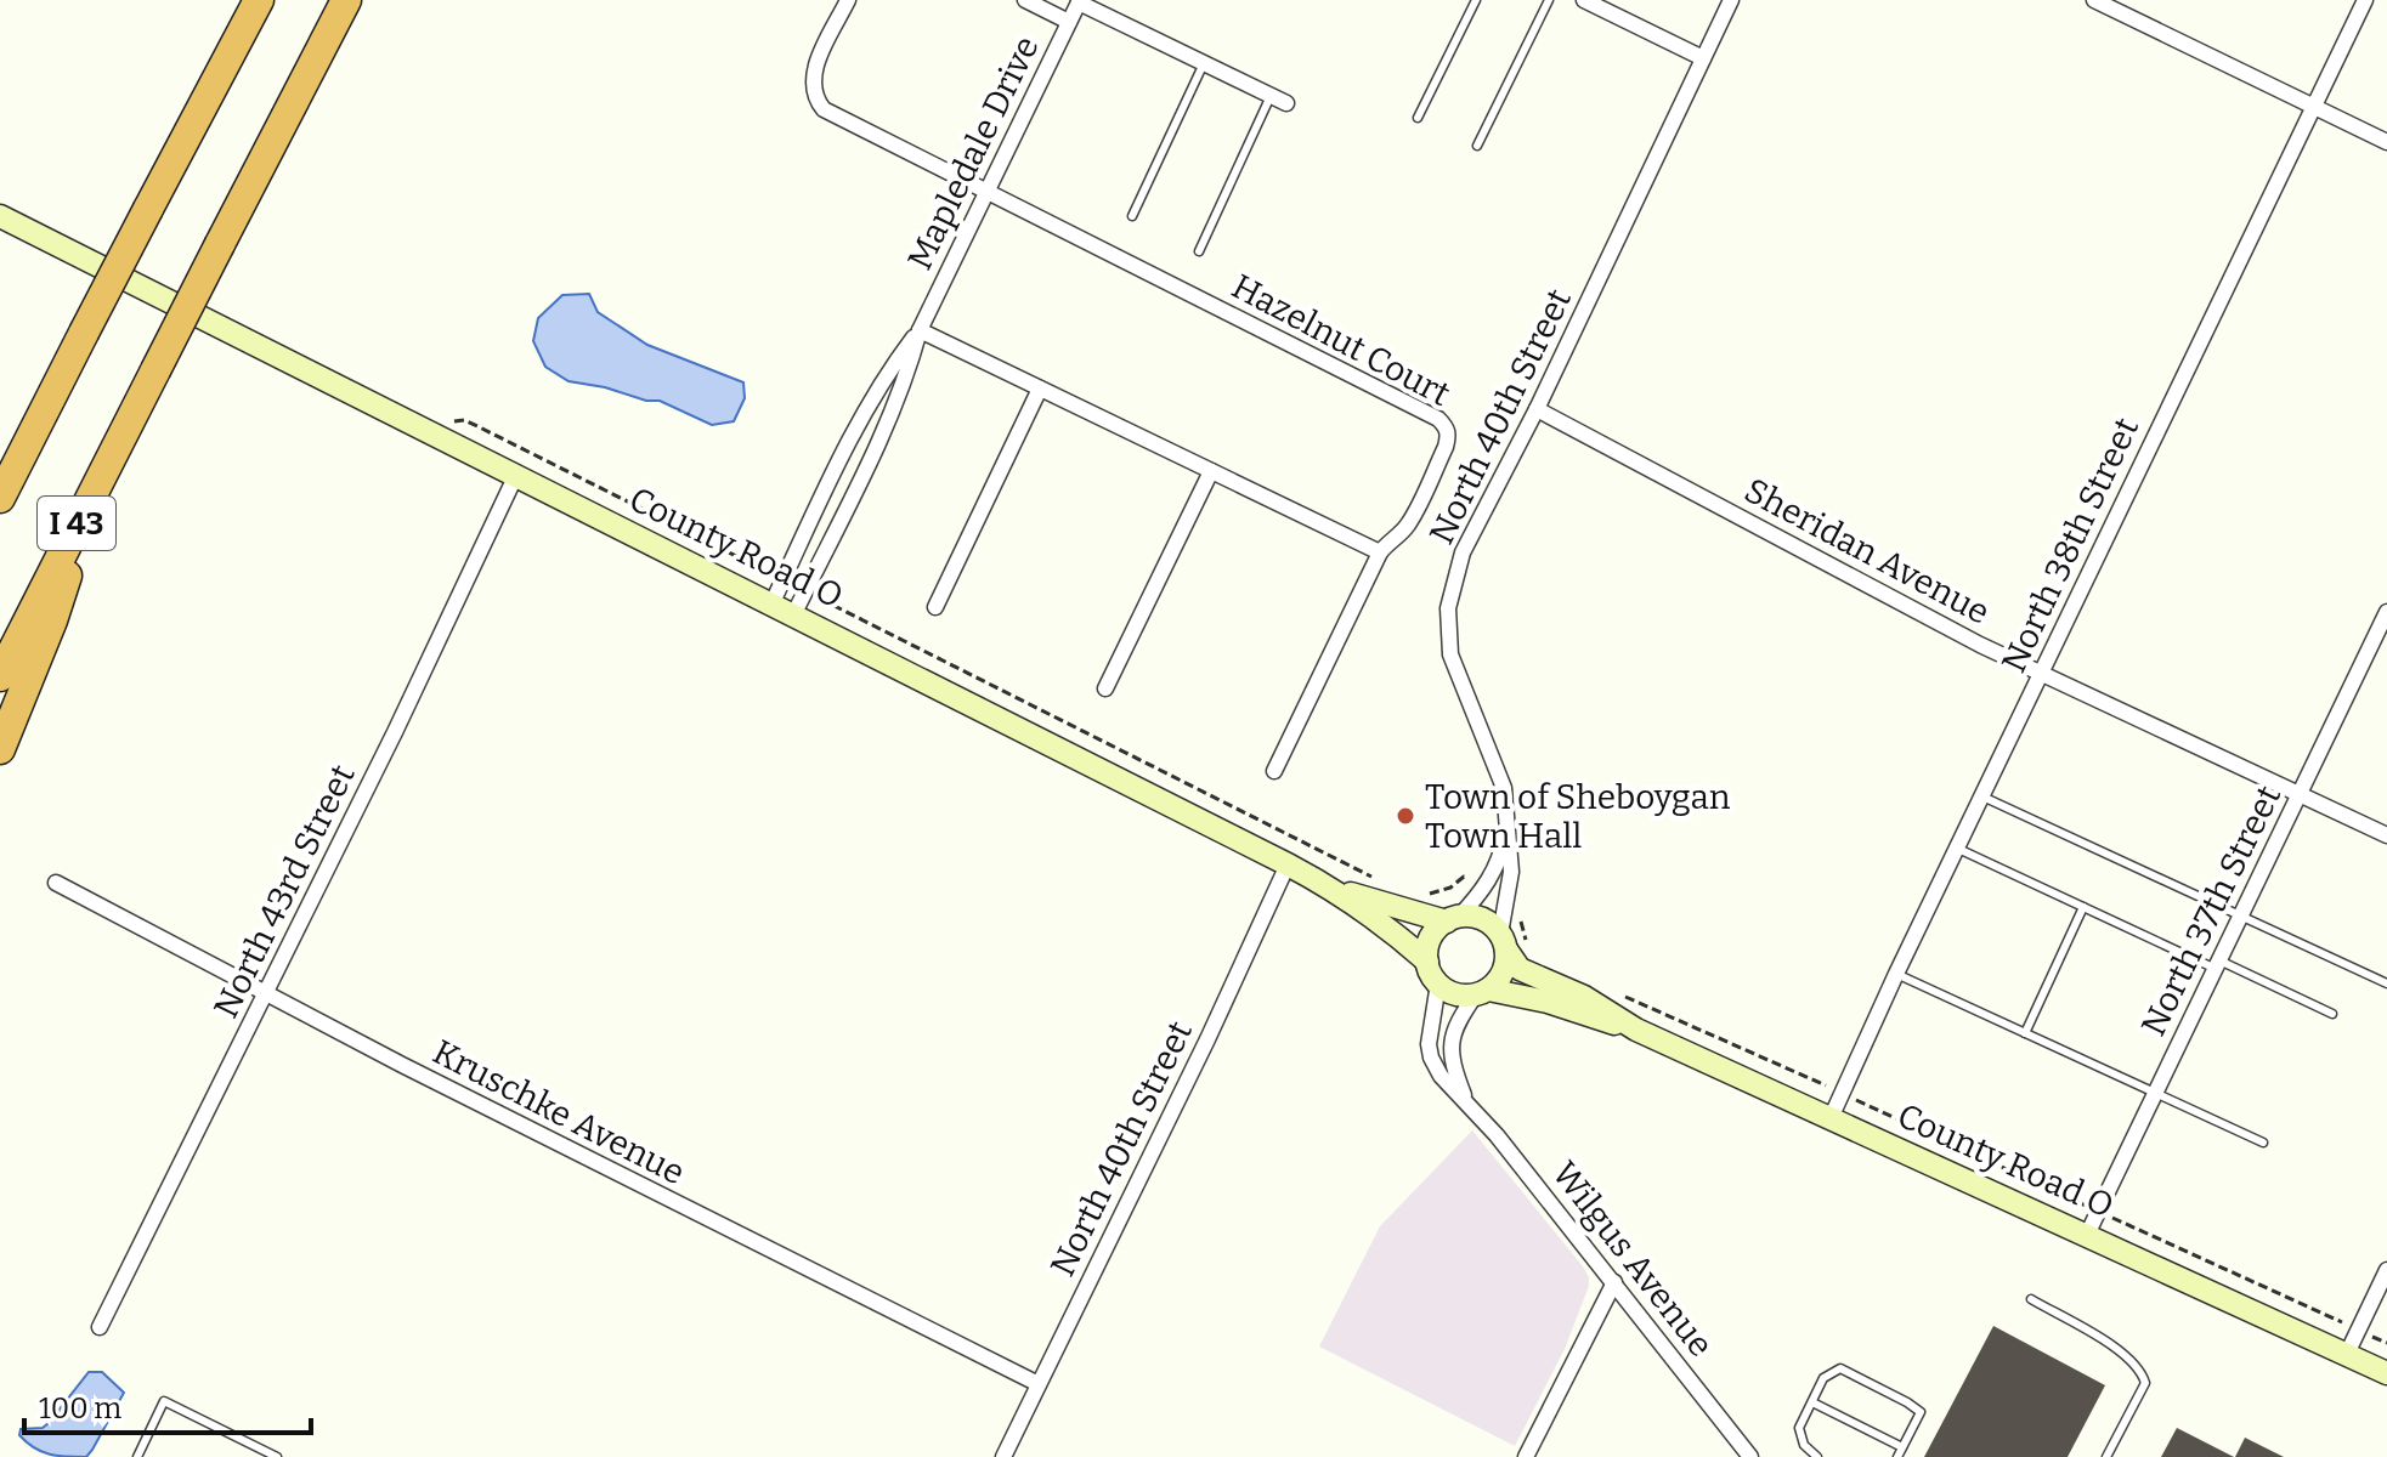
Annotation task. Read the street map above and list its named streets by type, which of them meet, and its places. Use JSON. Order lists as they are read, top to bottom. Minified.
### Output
{"streets":{"highway":["I 43"],"street":["Mapledale Drive","Hazelnut Court","North 40th Street","North 38th Street","County Road O","Sheridan Avenue","North 43rd Street","North 37th Street","Kruschke Avenue","Wilgus Avenue"]},"crossings":[["Mapledale Drive","Hazelnut Court"],["Mapledale Drive","County Road O"],["North 40th Street","County Road O"],["North 40th Street","Sheridan Avenue"],["North 40th Street","Kruschke Avenue"],["North 40th Street","Wilgus Avenue"],["North 38th Street","County Road O"],["North 38th Street","Sheridan Avenue"],["County Road O","North 43rd Street"],["County Road O","North 37th Street"],["County Road O","Wilgus Avenue"],["Sheridan Avenue","North 37th Street"],["North 43rd Street","Kruschke Avenue"]],"places":["Town of Sheboygan Town Hall"],"scale_bar":"100 m"}
